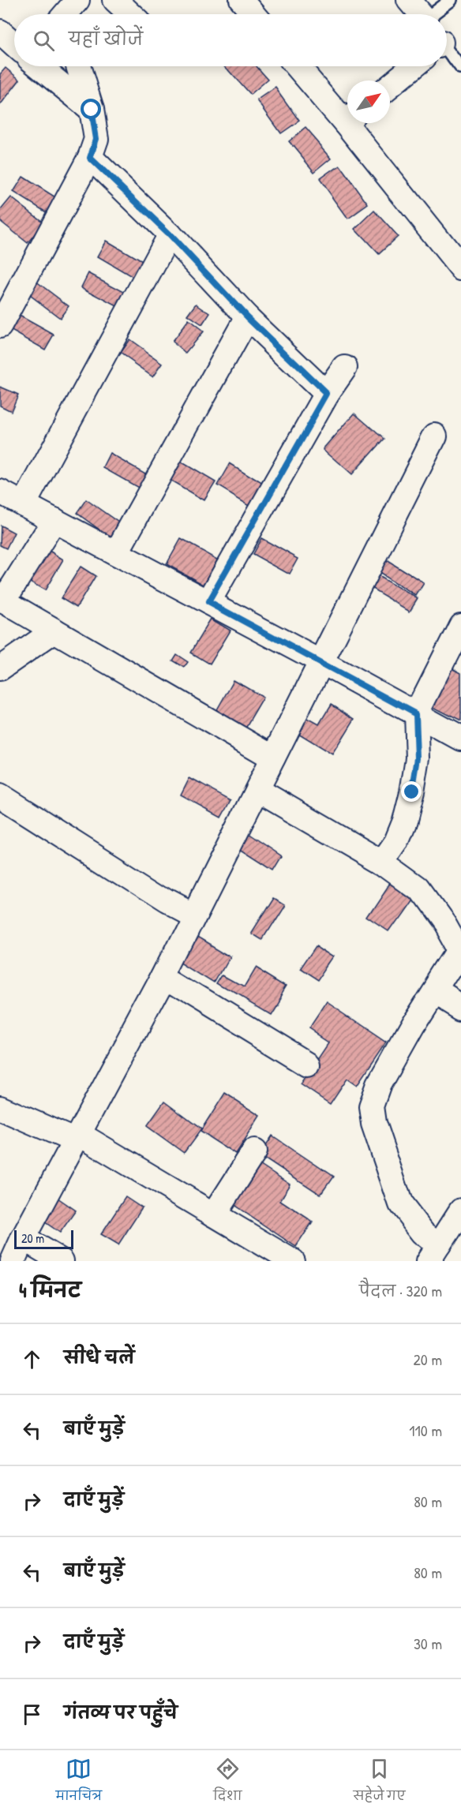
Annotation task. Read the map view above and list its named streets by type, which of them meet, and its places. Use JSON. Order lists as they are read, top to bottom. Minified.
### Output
{"scale_bar":"20 m","north":"top right","page":{"search":"यहाँ खोजें","scale":"20 m","heading":["4 मिनट","पैदल · 320 m"],"list":[["सीधे चलें","20 m"],["बाएँ मुड़ें","110 m"],["दाएँ मुड़ें","80 m"],["बाएँ मुड़ें","80 m"],["दाएँ मुड़ें","30 m"],"गंतव्य पर पहुँचे"],"nav":["मानचित्र","दिशा","सहेजे गए"]}}
